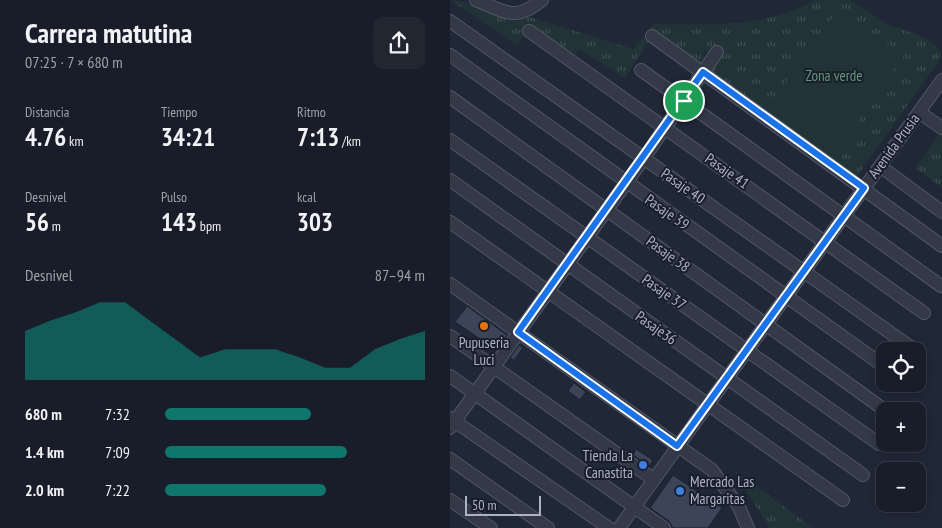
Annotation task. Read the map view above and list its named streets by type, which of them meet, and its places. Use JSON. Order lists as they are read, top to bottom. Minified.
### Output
{"streets":{"street":["Avenida Prusia","Pasaje 41","Pasaje 40","Pasaje 39","Pasaje 38","Pasaje 37","Pasaje36"]},"crossings":[["Avenida Prusia","Pasaje 41"],["Avenida Prusia","Pasaje 40"],["Avenida Prusia","Pasaje 39"],["Avenida Prusia","Pasaje 38"],["Avenida Prusia","Pasaje 37"],["Avenida Prusia","Pasaje36"]],"parks":["Zona verde"],"places":["Pupuseria Luci","Tienda La Canastita","Mercado Las Margaritas"],"scale_bar":"50 m","page":{"heading":["Carrera matutina","07:25 · 7 × 680 m"],"stats":[["Distancia","4.76 km"],["Tiempo","34:21"],["Ritmo","7:13 /km"],["Desnivel","56 m"],["Pulso","143 bpm"],["kcal","303"]],"chart":["Desnivel","87–94 m"],"map_buttons":["+","−"],"list":[{"name":"680 m","note":"7:32"},{"name":"1.4 km","note":"7:09"},{"name":"2.0 km","note":"7:22"}],"scale":"50 m"}}
